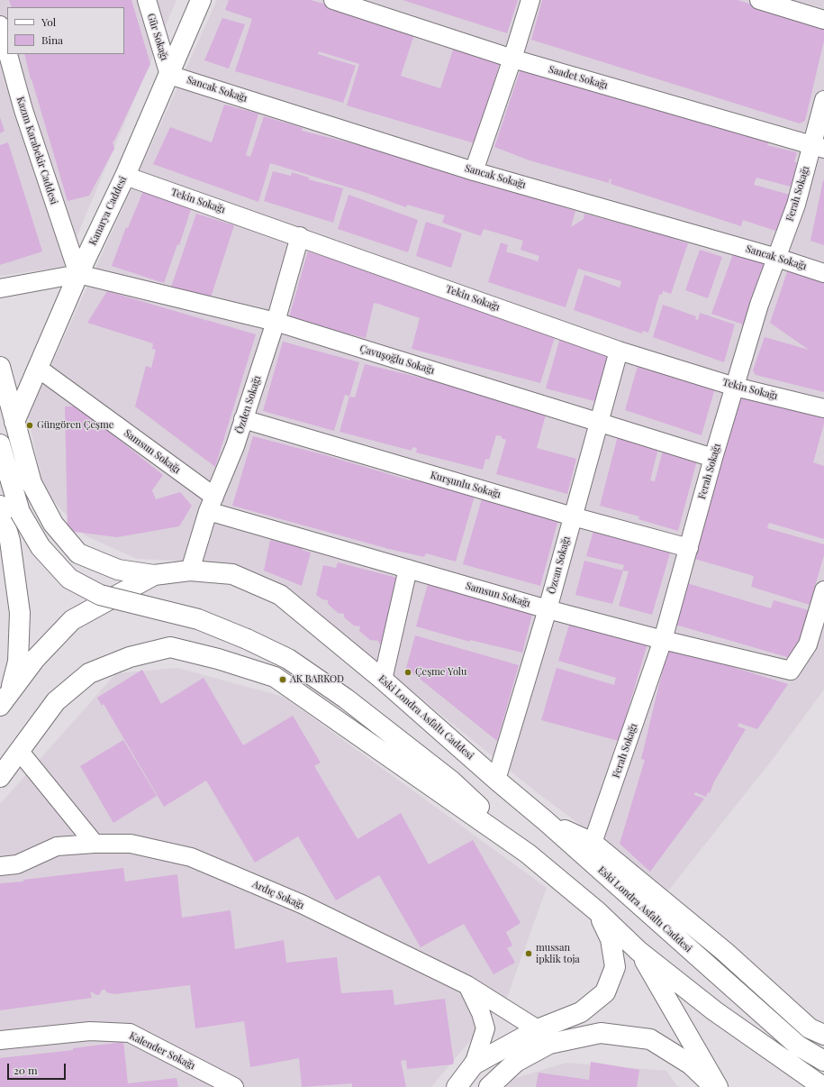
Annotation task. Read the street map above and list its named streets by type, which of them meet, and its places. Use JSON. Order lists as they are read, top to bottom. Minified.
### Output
{"streets":{"main road":["Kanarya Caddesi","Eski Londra Asfaltı Caddesi"],"street":["Gür Sokağı","Saadet Sokağı","Sancak Sokağı","Kazım Karabekir Caddesi","Ferah Sokağı","Tekin Sokağı","Çavuşoğlu Sokağı","Özden Sokağı","Samsun Sokağı","Kurşunlu Sokağı","Özcan Sokağı","Ardıç Sokağı","Kalender Sokağı"]},"crossings":[["Gür Sokağı","Sancak Sokağı"],["Gür Sokağı","Kanarya Caddesi"],["Saadet Sokağı","Ferah Sokağı"],["Sancak Sokağı","Ferah Sokağı"],["Sancak Sokağı","Kanarya Caddesi"],["Kazım Karabekir Caddesi","Kanarya Caddesi"],["Kazım Karabekir Caddesi","Çavuşoğlu Sokağı"],["Ferah Sokağı","Tekin Sokağı"],["Ferah Sokağı","Çavuşoğlu Sokağı"],["Ferah Sokağı","Samsun Sokağı"],["Ferah Sokağı","Kurşunlu Sokağı"],["Tekin Sokağı","Kanarya Caddesi"],["Tekin Sokağı","Özden Sokağı"],["Tekin Sokağı","Özcan Sokağı"],["Kanarya Caddesi","Çavuşoğlu Sokağı"],["Kanarya Caddesi","Samsun Sokağı"],["Çavuşoğlu Sokağı","Özden Sokağı"],["Çavuşoğlu Sokağı","Özcan Sokağı"],["Özden Sokağı","Samsun Sokağı"],["Özden Sokağı","Kurşunlu Sokağı"],["Özden Sokağı","Eski Londra Asfaltı Caddesi"],["Samsun Sokağı","Özcan Sokağı"],["Kurşunlu Sokağı","Özcan Sokağı"],["Özcan Sokağı","Eski Londra Asfaltı Caddesi"]],"places":["Güngören Çeşme","Çeşme Yolu","AK BARKOD","mussan ipklik toja"],"legend":["Yol","Bina"],"scale_bar":"20 m"}
